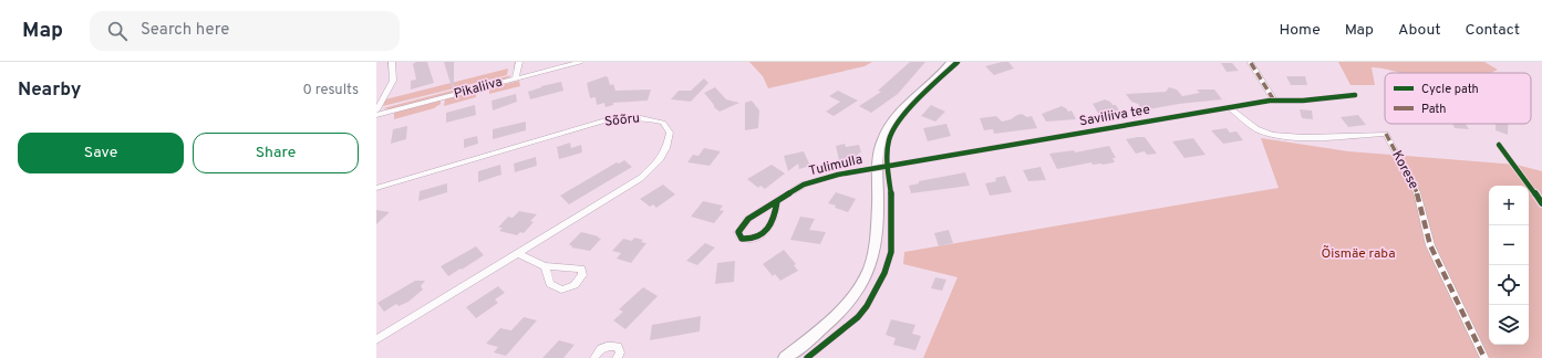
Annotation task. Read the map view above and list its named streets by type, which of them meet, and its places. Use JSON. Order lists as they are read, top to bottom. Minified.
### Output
{"streets":{"street":["Pikaliiva","Saviliiva tee","Sõõru","Tulimulla","Korese"]},"crossings":[["Saviliiva tee","Tulimulla"],["Saviliiva tee","Korese"]],"parks":["Õismäe raba"],"legend":["Cycle path","Path"],"page":{"header":"Map","search":"Search here","nav":["Home","Map","About","Contact"],"heading":["Nearby","0 results"],"buttons":["Save","Share"],"map_buttons":["+","−"]}}
